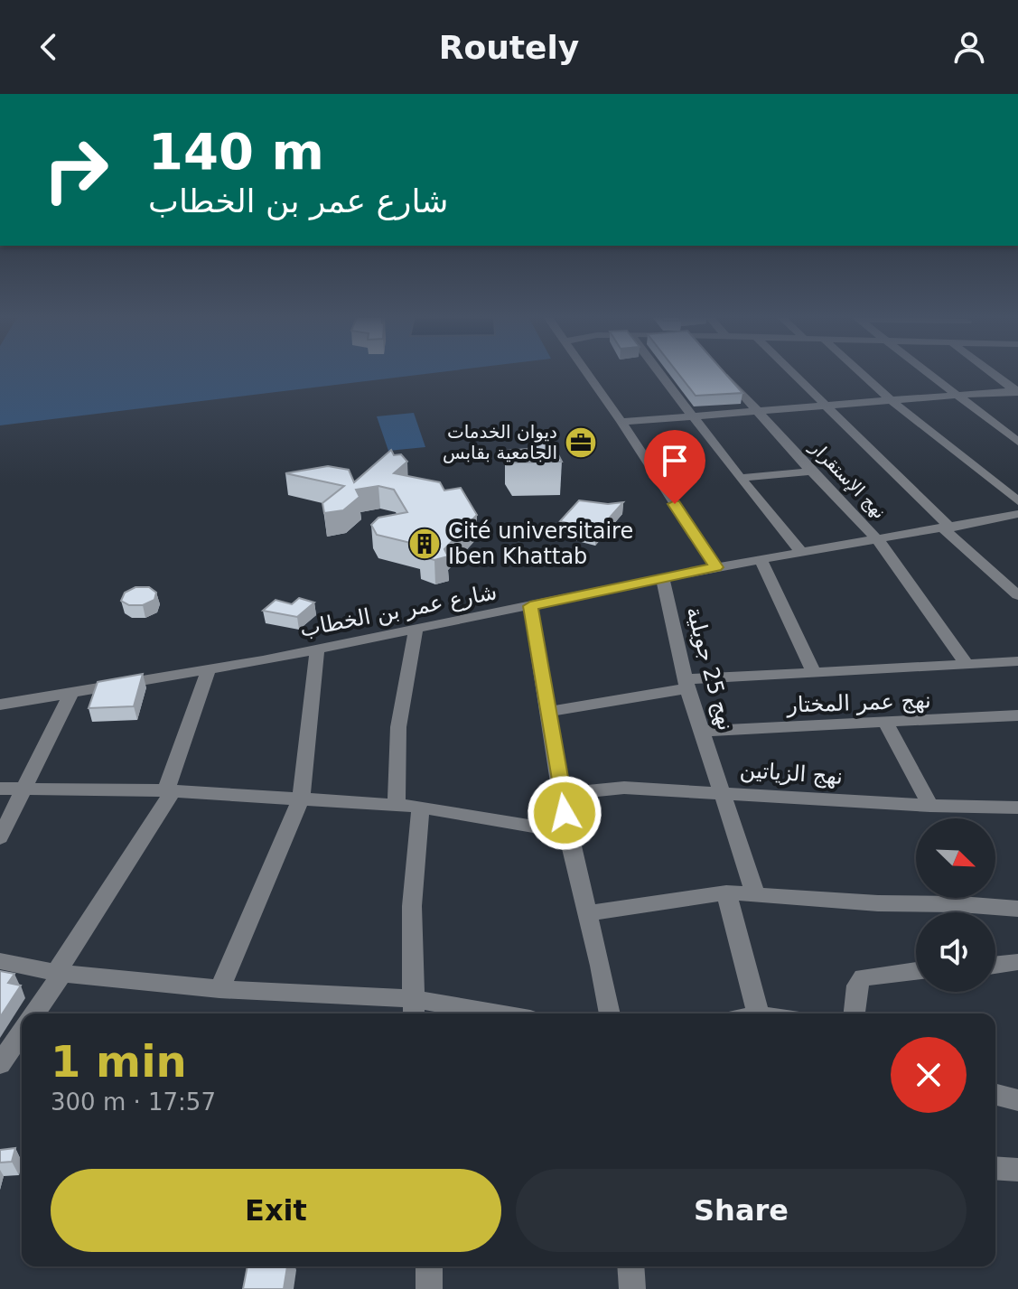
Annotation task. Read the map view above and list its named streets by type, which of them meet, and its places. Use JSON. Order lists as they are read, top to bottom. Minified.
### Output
{"streets":{"street":["نهج الإستقرار","شارع عمر بن الخطاب","نهج 25 جويلية","نهج عمر المختار","نهج الزياتين"]},"crossings":[["نهج الإستقرار","شارع عمر بن الخطاب"],["شارع عمر بن الخطاب","نهج 25 جويلية"],["نهج 25 جويلية","نهج عمر المختار"],["نهج 25 جويلية","نهج الزياتين"]],"places":{"office":["ديوان الخدمات الجامعية بقابس"],"building":["Cité universitaire Iben Khattab"]},"north":"bottom right","page":{"header":"Routely","turn":["140 m","شارع عمر بن الخطاب"],"heading":["1 min","300 m · 17:57"],"buttons":["Exit","Share"]}}
